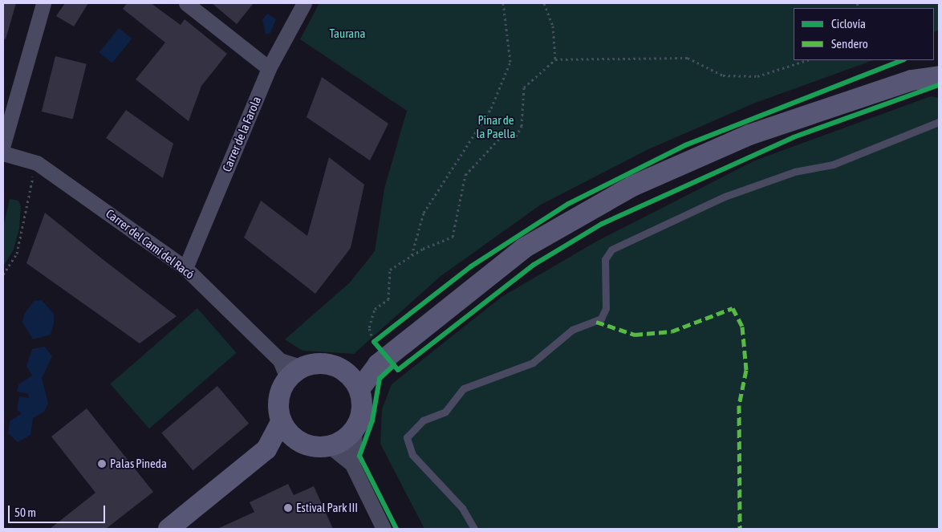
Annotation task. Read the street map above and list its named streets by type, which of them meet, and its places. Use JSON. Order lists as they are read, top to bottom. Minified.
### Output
{"streets":{"street":["Carrer de la Farola","Carrer del Camí del Racó"]},"crossings":[["Carrer de la Farola","Carrer del Camí del Racó"]],"parks":["Taurana","Pinar de la Paella"],"places":["Palas Pineda","Estival Park III"],"legend":["Ciclovía","Sendero"],"scale_bar":"50 m"}
